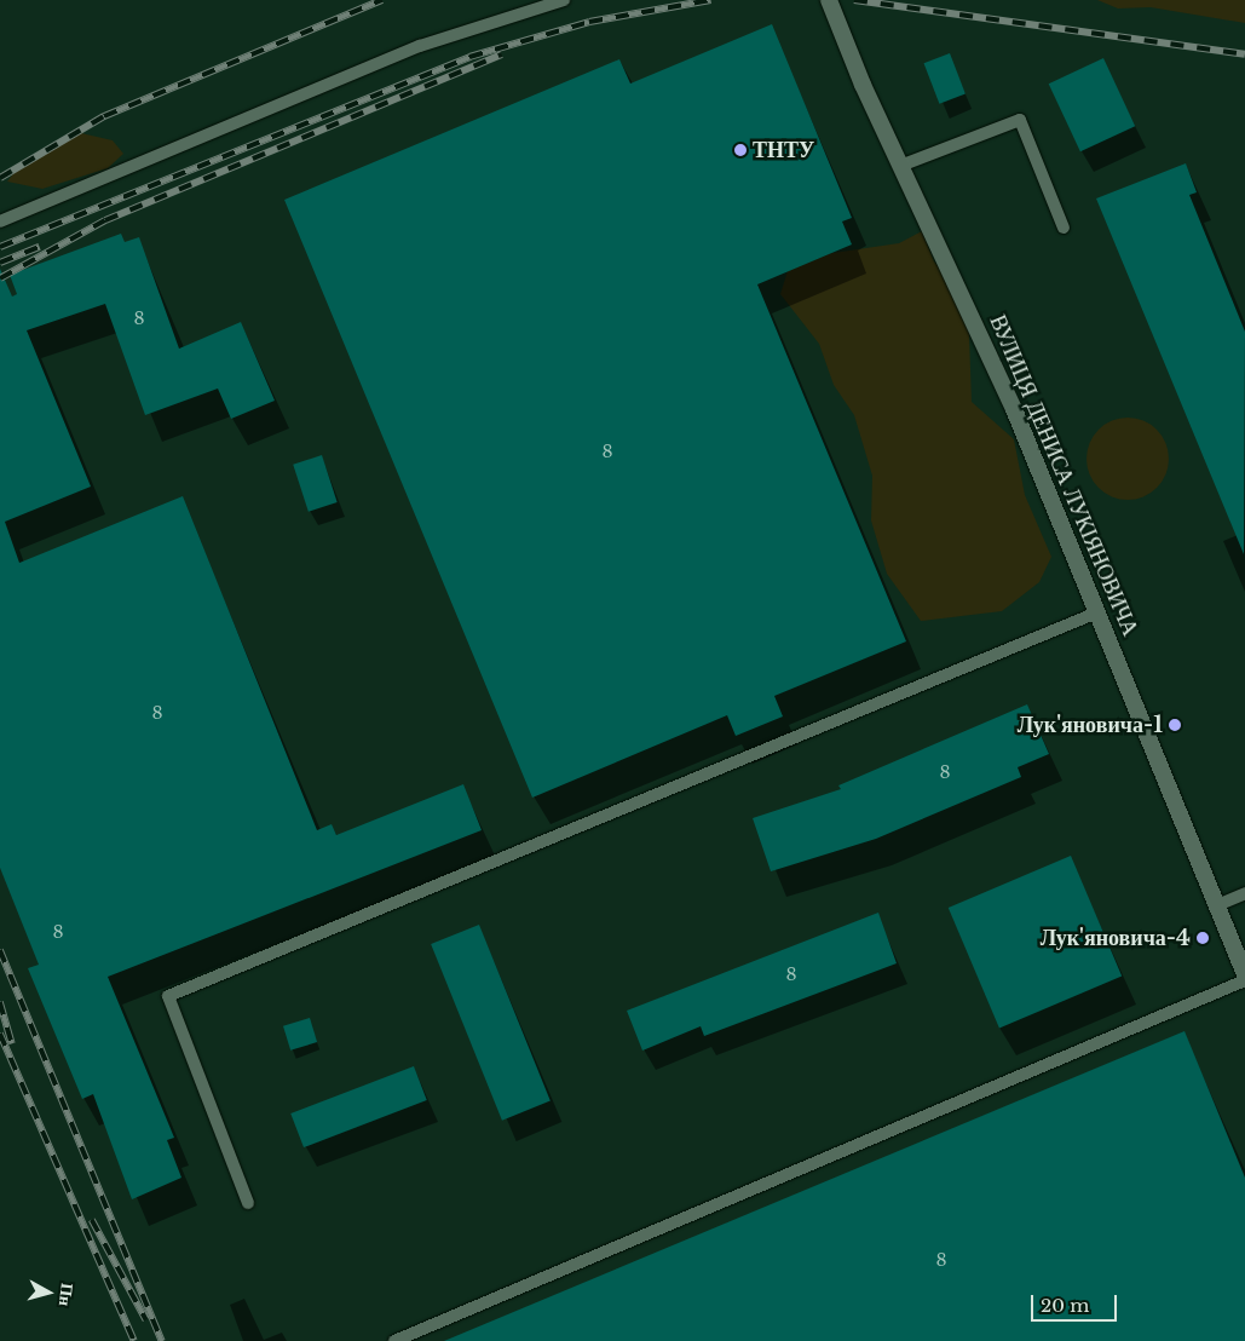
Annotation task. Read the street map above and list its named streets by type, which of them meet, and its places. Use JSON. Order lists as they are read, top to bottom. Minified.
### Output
{"streets":{"street":["ВУЛИЦЯ ДЕНИСА ЛУКІЯНОВИЧА"]},"places":["ТНТУ","Лук'яновича-1","Лук'яновича-4"],"house_numbers":["8","8","8","8","8","8","8"],"scale_bar":"20 m","north":"right"}
